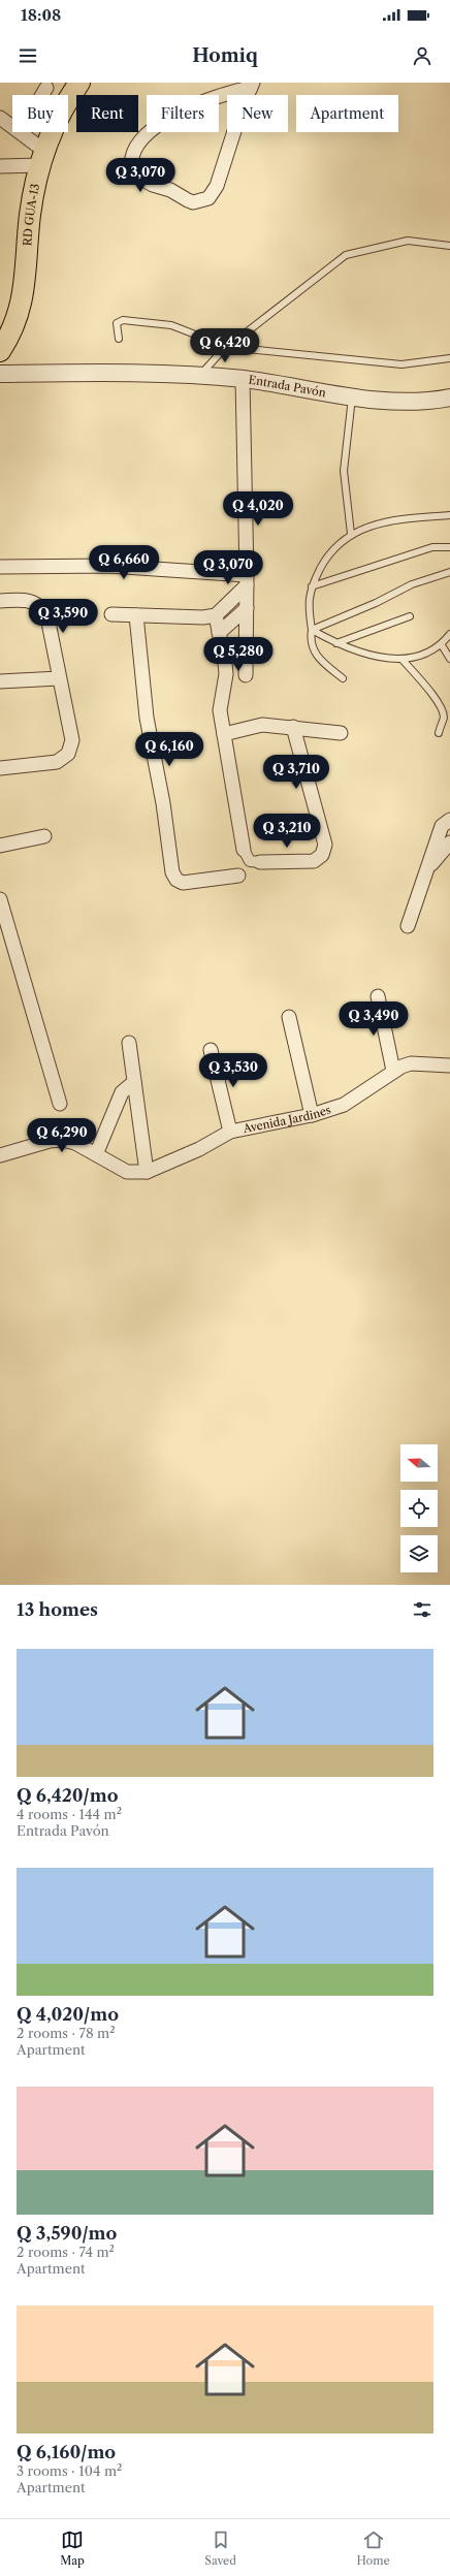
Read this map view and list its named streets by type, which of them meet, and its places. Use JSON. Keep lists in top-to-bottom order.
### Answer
{
  "streets": {
    "main road": ["RD GUA-13"],
    "street": ["Entrada Pavón", "Avenida Jardines"]
  },
  "north": "left",
  "page": {
    "status": "18:08",
    "header": "Homiq",
    "chip": [
      "Buy",
      "Rent",
      "Filters",
      "New",
      "Apartment"
    ],
    "price": [
      "Q 3,070",
      "Q 6,420",
      "Q 4,020",
      "Q 6,660",
      "Q 3,070",
      "Q 3,590",
      "Q 5,280",
      "Q 6,160",
      "Q 3,710",
      "Q 3,210",
      "Q 3,490",
      "Q 3,530",
      "Q 6,290"
    ],
    "heading": "13 homes",
    "list": [
      {
        "name": "Q 6,420/mo",
        "note": "4 rooms · 144 m² · Entrada Pavón"
      },
      {
        "name": "Q 4,020/mo",
        "note": "2 rooms · 78 m² · Apartment"
      },
      {
        "name": "Q 3,590/mo",
        "note": "2 rooms · 74 m² · Apartment"
      },
      {
        "name": "Q 6,160/mo",
        "note": "3 rooms · 104 m² · Apartment"
      }
    ],
    "tabs": ["Map", "Saved", "Home"]
  }
}
